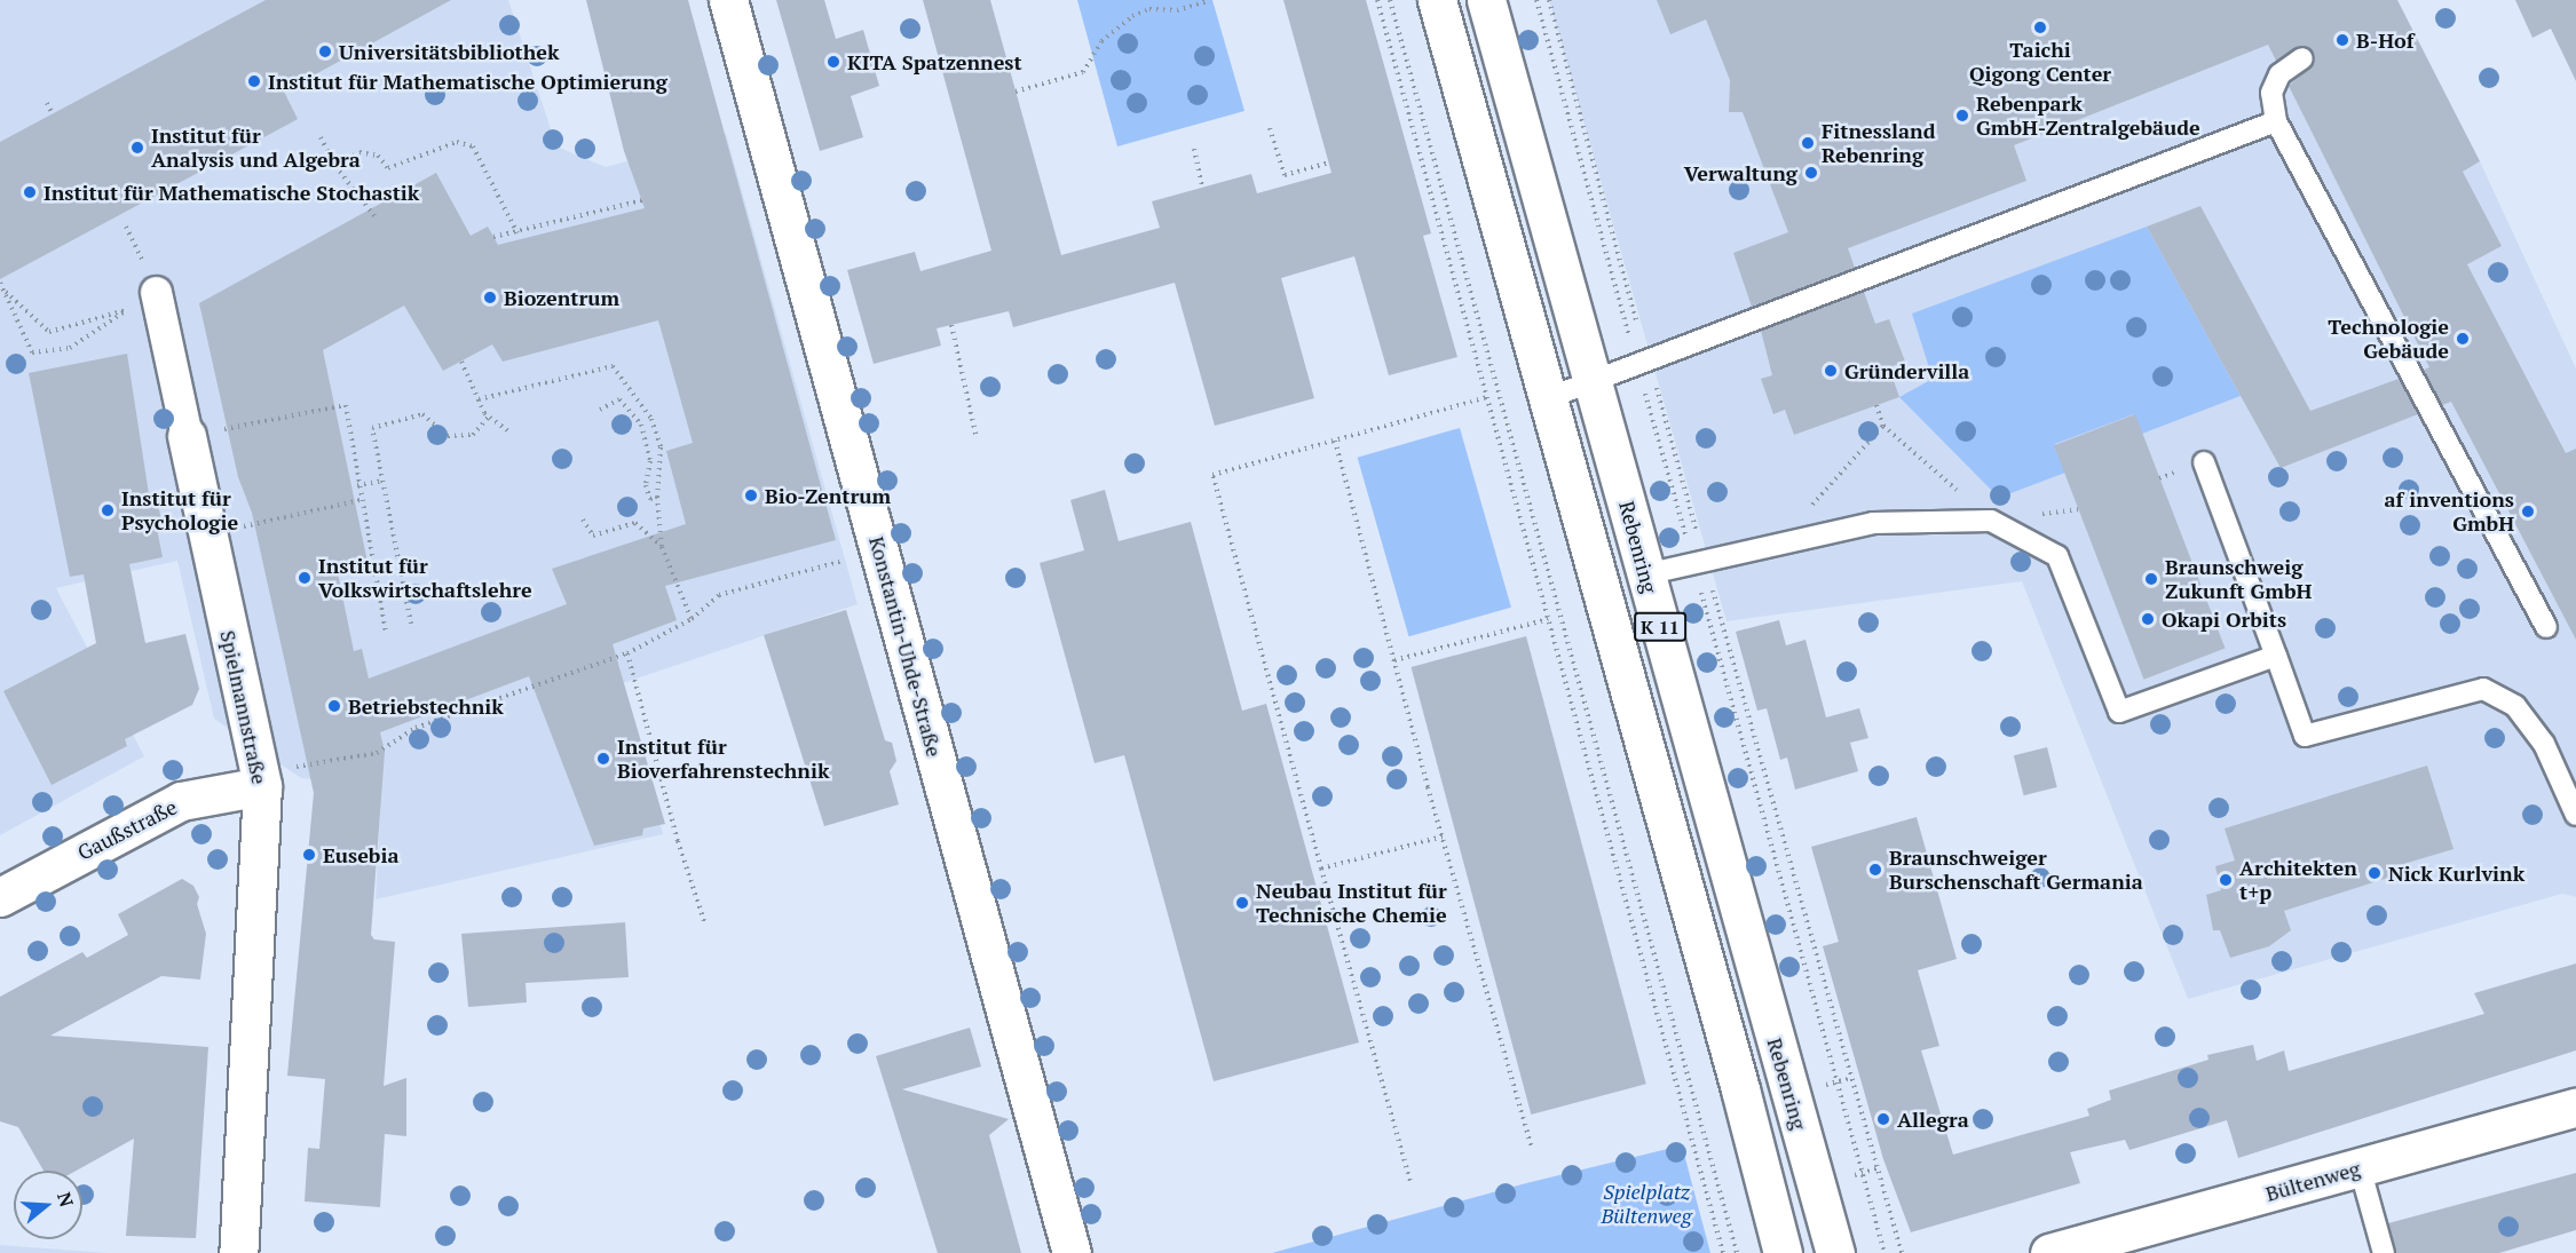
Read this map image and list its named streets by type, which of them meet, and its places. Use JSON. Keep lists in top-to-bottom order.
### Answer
{
  "streets": {
    "street": [
      "Rebenring",
      "K 11",
      "Konstantin-Uhde-Straße",
      "Spielmannstraße",
      "Gaußstraße",
      "Bültenweg"
    ]
  },
  "crossings": [
    ["Spielmannstraße", "Gaußstraße"]
  ],
  "parks": ["Spielplatz Bültenweg"],
  "places": [
    "Taichi Qigong Center",
    "B-Hof",
    "Universitätsbibliothek",
    "KITA Spatzennest",
    "Institut für Mathematische Optimierung",
    "Rebenpark GmbH-Zentralgebäude",
    "Fitnessland Rebenring",
    "Institut für Analysis und Algebra",
    "Verwaltung",
    "Institut für Mathematische Stochastik",
    "Biozentrum",
    "Technologie Gebäude",
    "Gründervilla",
    "Bio-Zentrum",
    "Institut für Psychologie",
    "af inventions GmbH",
    "Institut für Volkswirtschaftslehre",
    "Braunschweig Zukunft GmbH",
    "Okapi Orbits",
    "Betriebstechnik",
    "Institut für Bioverfahrenstechnik",
    "Eusebia",
    "Braunschweiger Burschenschaft Germania",
    "Nick Kurlvink",
    "Architekten t+p",
    "Neubau Institut für Technische Chemie",
    "Allegra"
  ],
  "north": "right"
}
